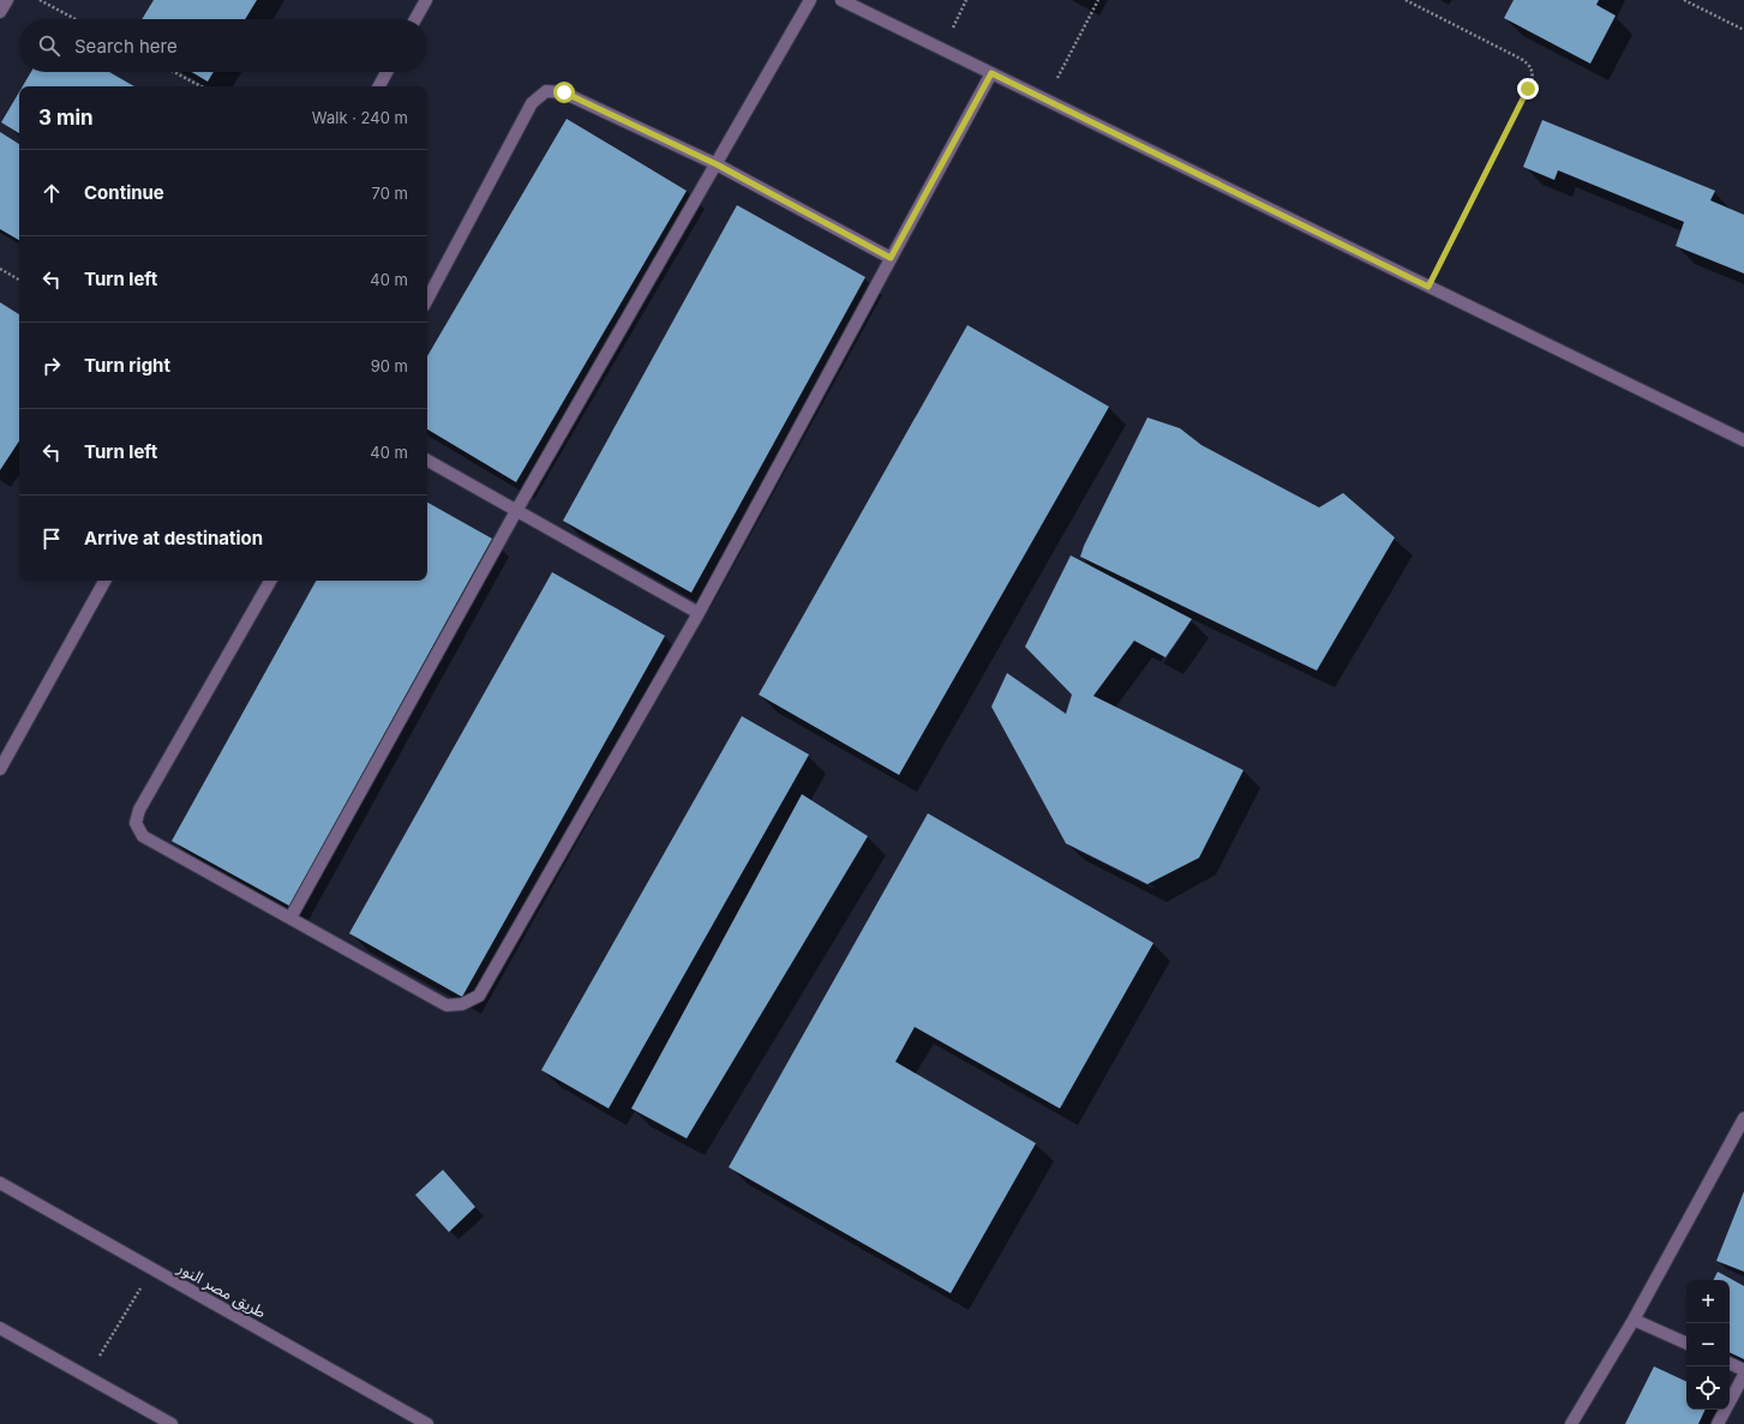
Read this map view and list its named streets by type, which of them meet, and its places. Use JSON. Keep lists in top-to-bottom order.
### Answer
{
  "streets": {
    "street": ["طريق مصر النور"]
  },
  "page": {
    "search": "Search here",
    "heading": ["3 min", "Walk · 240 m"],
    "list": [
      ["Continue", "70 m"],
      ["Turn left", "40 m"],
      ["Turn right", "90 m"],
      ["Turn left", "40 m"],
      "Arrive at destination"
    ],
    "map_buttons": ["+", "−"]
  }
}
